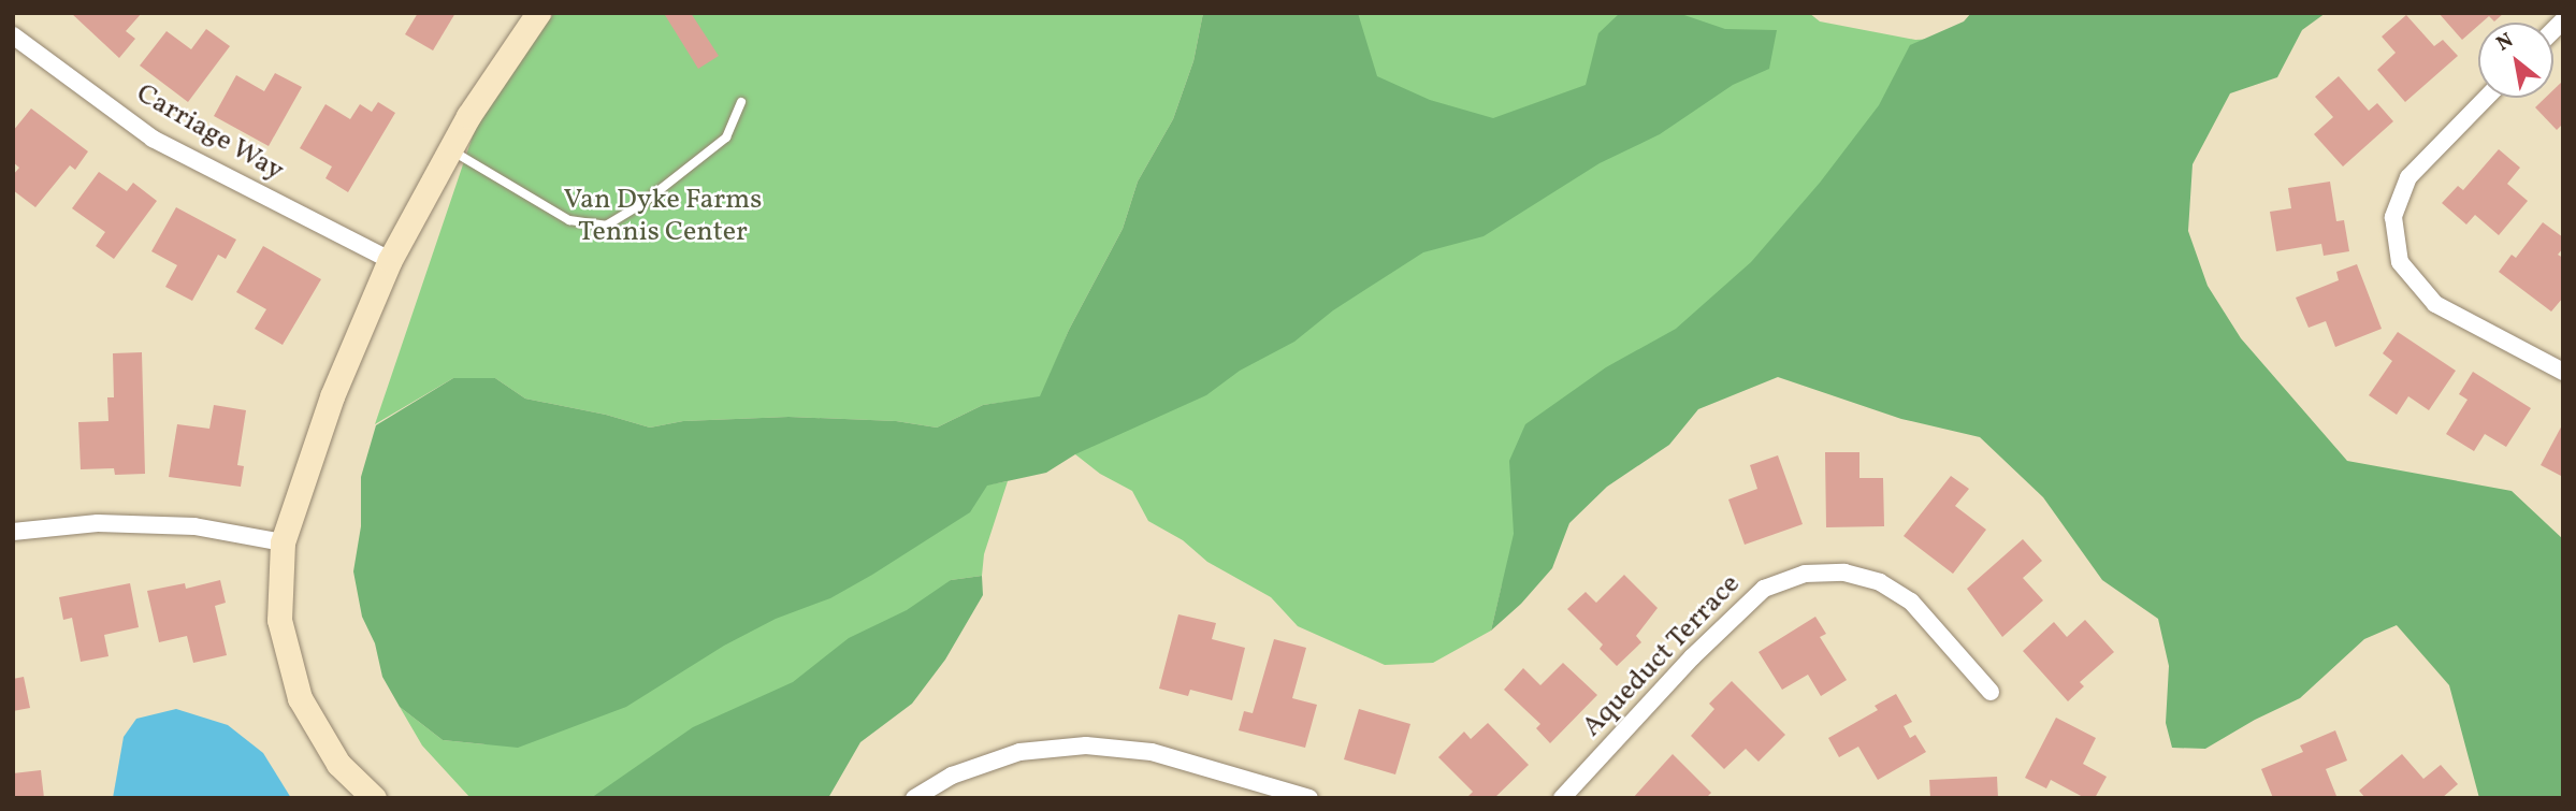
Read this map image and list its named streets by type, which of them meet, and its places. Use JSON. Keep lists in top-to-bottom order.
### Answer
{
  "streets": {
    "street": ["Carriage Way", "Aqueduct Terrace"]
  },
  "parks": ["Van Dyke Farms Tennis Center"],
  "north": "top left"
}
